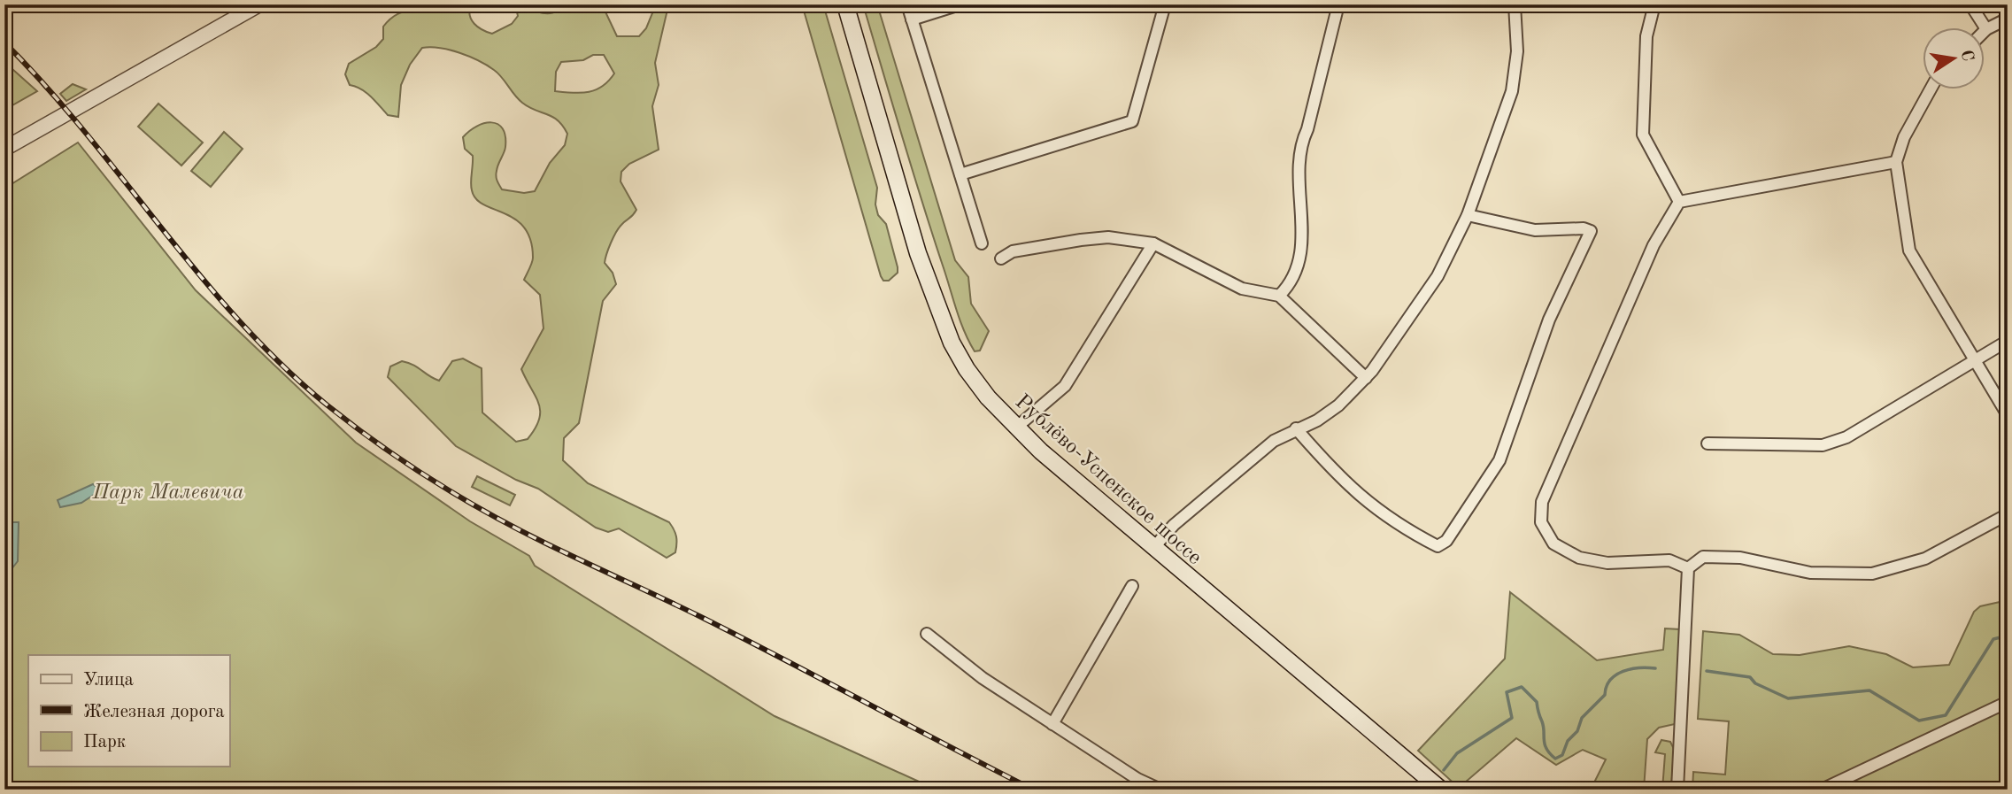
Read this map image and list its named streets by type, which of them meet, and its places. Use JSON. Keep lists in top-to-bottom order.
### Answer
{
  "streets": {
    "main road": ["Рублёво-Успенское шоссе"]
  },
  "parks": ["Парк Малевича"],
  "legend": ["Улица", "Железная дорога", "Парк"],
  "north": "right"
}
